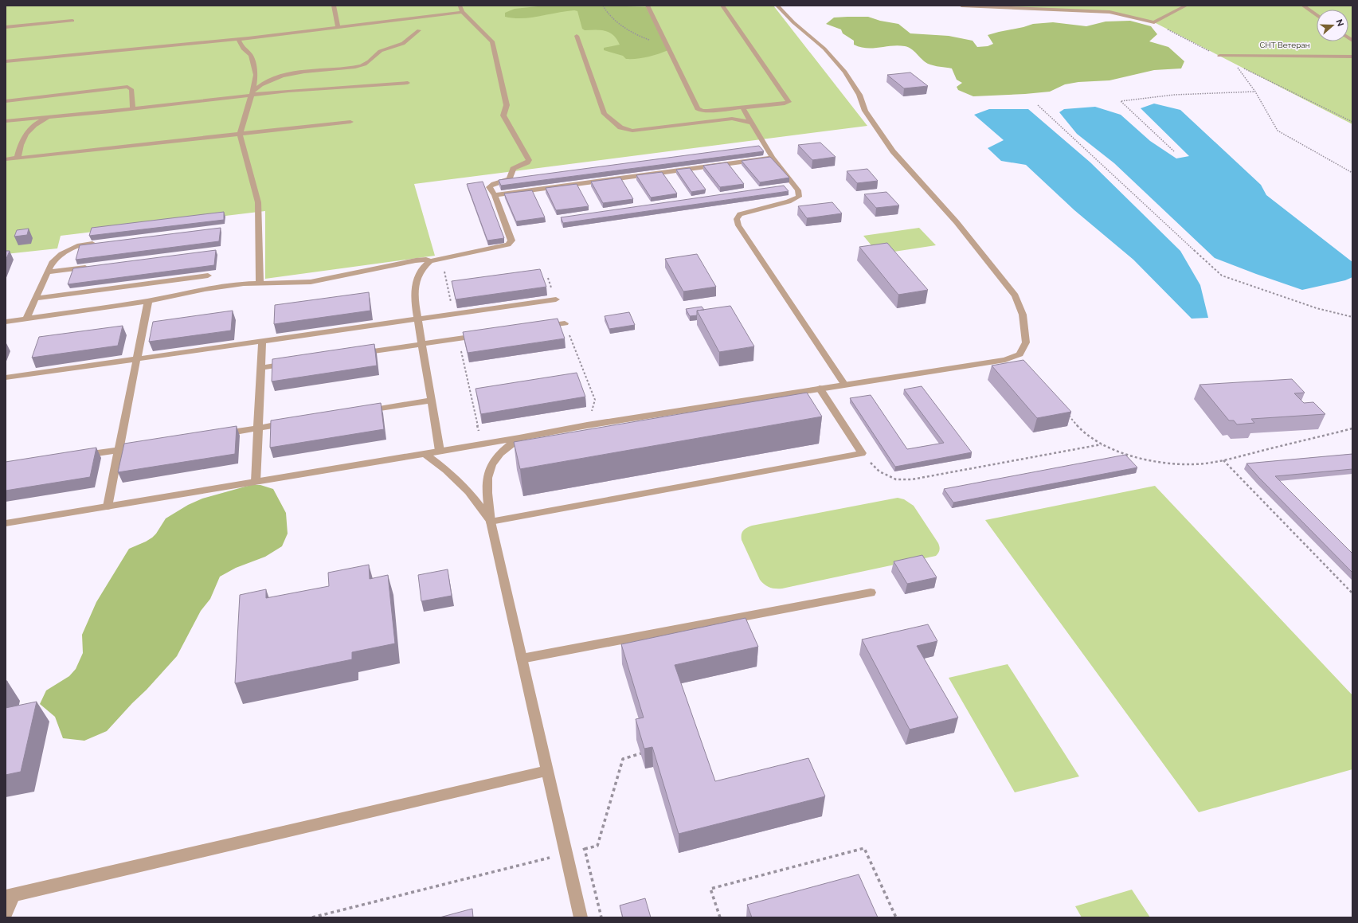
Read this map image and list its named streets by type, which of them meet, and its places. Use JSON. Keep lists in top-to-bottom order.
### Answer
{
  "parks": ["СНТ Ветеран"],
  "north": "right"
}
